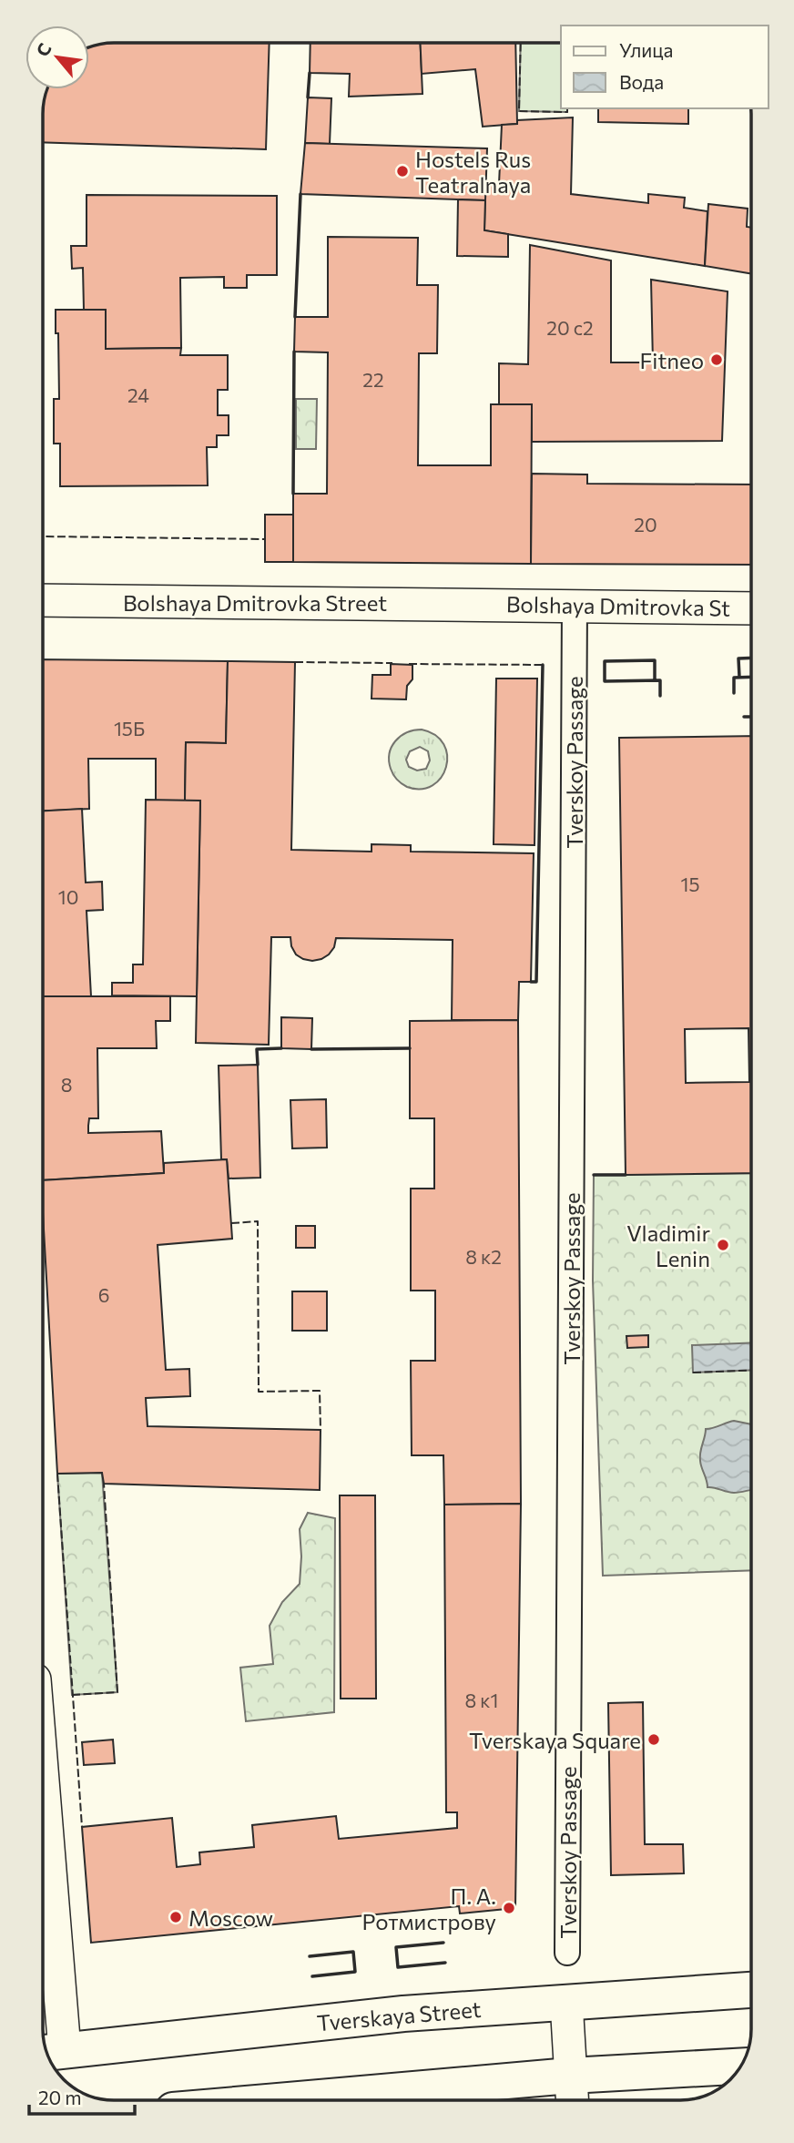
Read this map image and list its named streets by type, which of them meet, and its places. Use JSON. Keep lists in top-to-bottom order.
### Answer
{
  "streets": {
    "main road": ["Tverskaya Street"],
    "street": ["Bolshaya Dmitrovka St", "Tverskoy Passage"]
  },
  "crossings": [
    ["Bolshaya Dmitrovka St", "Tverskoy Passage"]
  ],
  "places": [
    "Hostels Rus Teatralnaya",
    "Fitneo",
    "Vladimir Lenin",
    "Tverskaya Square",
    "П. А. Ротмистрову",
    "Moscow"
  ],
  "house_numbers": [
    "20 с2",
    "22",
    "24",
    "20",
    "15Б",
    "15",
    "10",
    "8",
    "8 к2",
    "6",
    "8 к1"
  ],
  "legend": ["Улица", "Вода"],
  "scale_bar": "20 m",
  "north": "top left"
}
